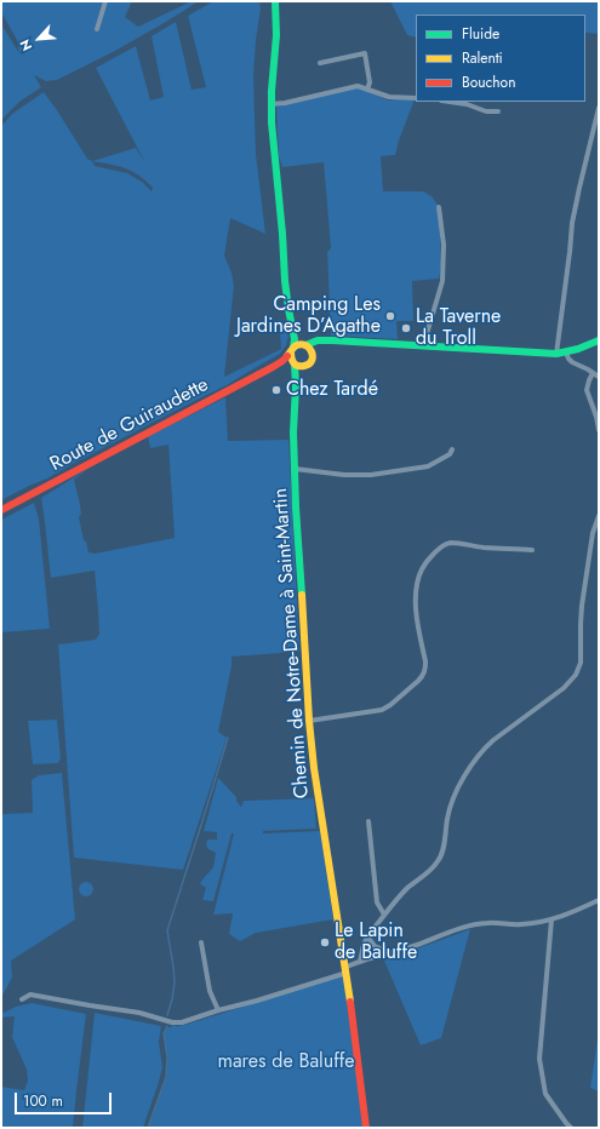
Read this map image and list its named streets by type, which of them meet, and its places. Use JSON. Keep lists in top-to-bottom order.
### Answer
{
  "streets": {
    "street": ["Route de Guiraudette", "Chemin de Notre-Dame à Saint-Martin"]
  },
  "crossings": [
    ["Route de Guiraudette", "Chemin de Notre-Dame à Saint-Martin"]
  ],
  "parks": ["mares de Baluffe"],
  "places": [
    "Camping Les Jardines D’Agathe",
    "La Taverne du Troll",
    "Chez Tardé",
    "Le Lapin de Baluffe"
  ],
  "legend": ["Fluide", "Ralenti", "Bouchon"],
  "scale_bar": "100 m",
  "north": "bottom left"
}
